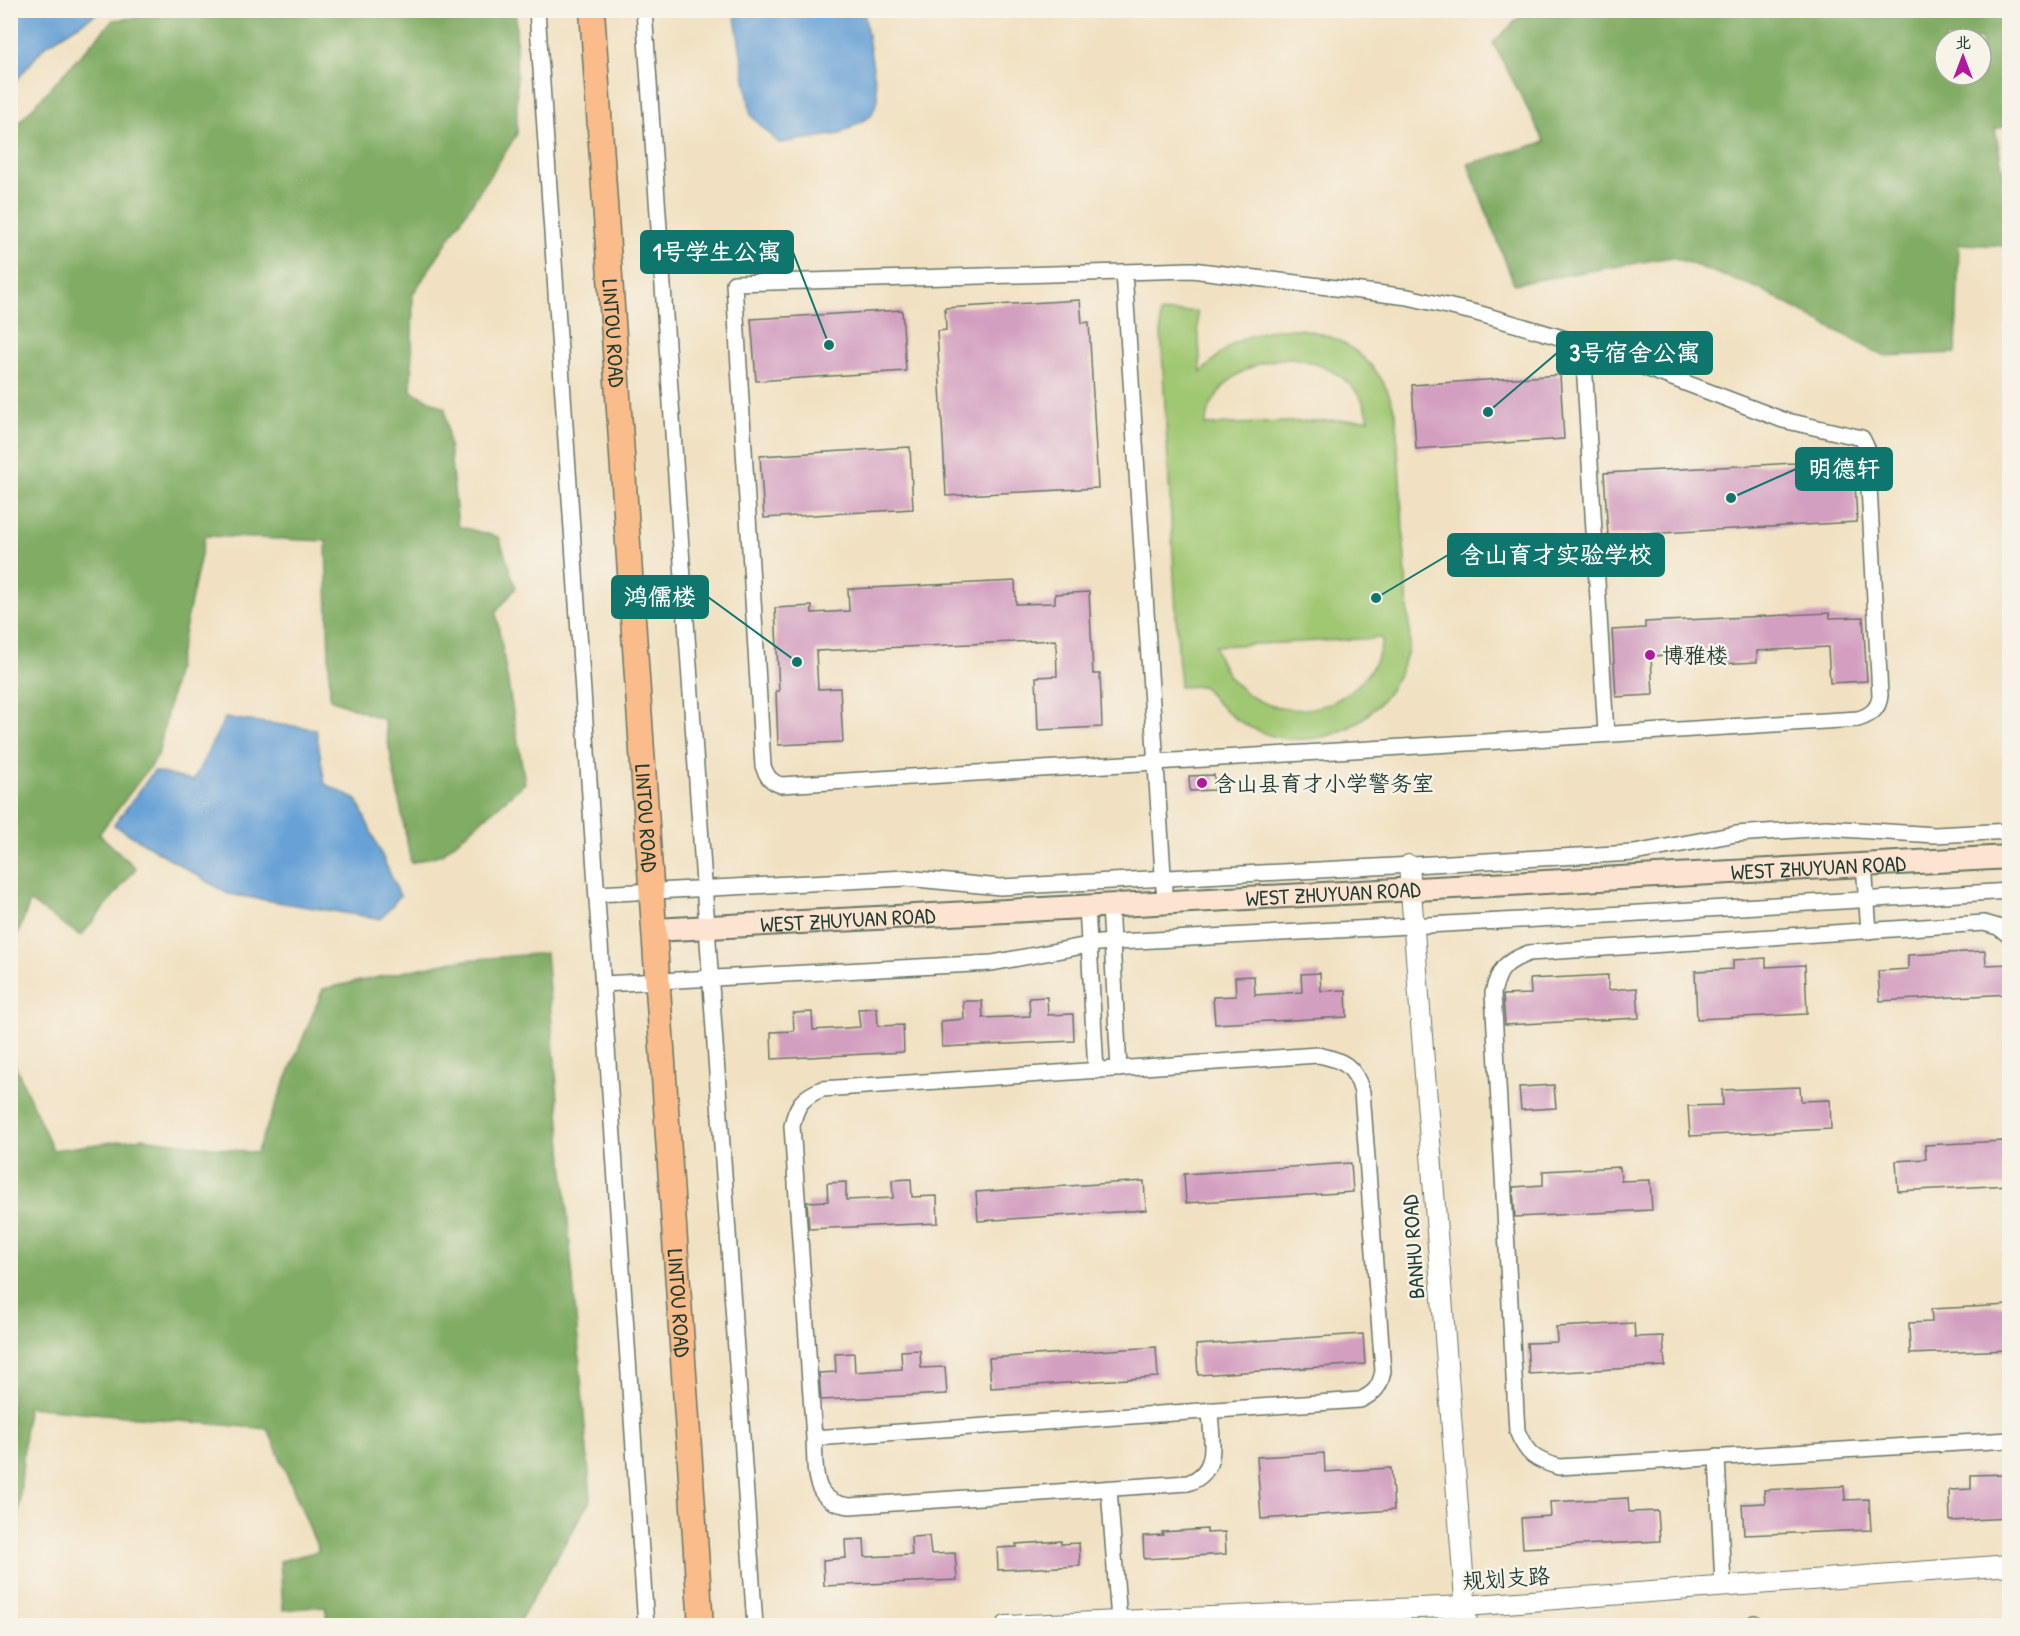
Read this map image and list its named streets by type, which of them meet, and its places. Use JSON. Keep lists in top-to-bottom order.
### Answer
{
  "streets": {
    "main road": ["LINTOU ROAD", "WEST ZHUYUAN ROAD"],
    "street": ["BANHU ROAD", "规划支路"]
  },
  "crossings": [
    ["LINTOU ROAD", "WEST ZHUYUAN ROAD"],
    ["WEST ZHUYUAN ROAD", "BANHU ROAD"],
    ["BANHU ROAD", "规划支路"]
  ],
  "places": [
    "1号学生公寓",
    "3号宿舍公寓",
    "明德轩",
    "含山育才实验学校",
    "博雅楼",
    "鸿儒楼",
    "含山县育才小学警务室"
  ],
  "north": "top"
}
